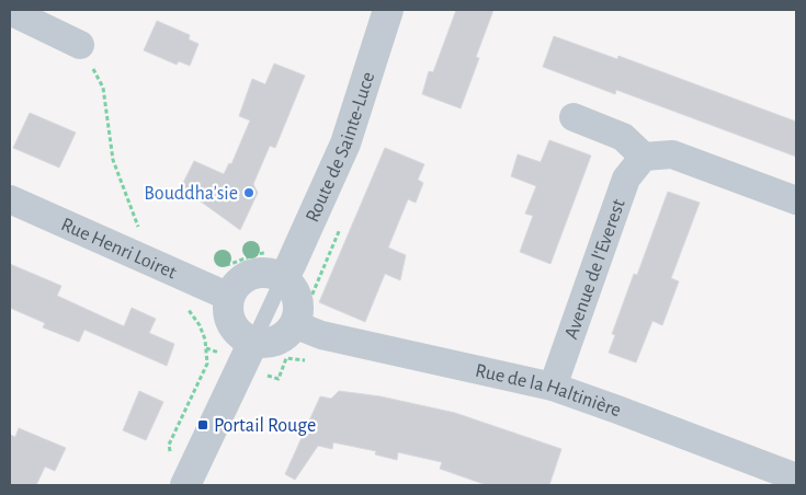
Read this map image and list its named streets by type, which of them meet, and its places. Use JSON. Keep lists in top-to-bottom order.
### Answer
{
  "streets": {
    "street": [
      "Route de Sainte-Luce",
      "Rue Henri Loiret",
      "Avenue de l'Everest",
      "Rue de la Haltinière"
    ]
  },
  "crossings": [
    ["Avenue de l'Everest", "Rue de la Haltinière"]
  ],
  "places": {
    "other": ["Bouddha'sie"],
    "transit": ["Portail Rouge"]
  }
}
